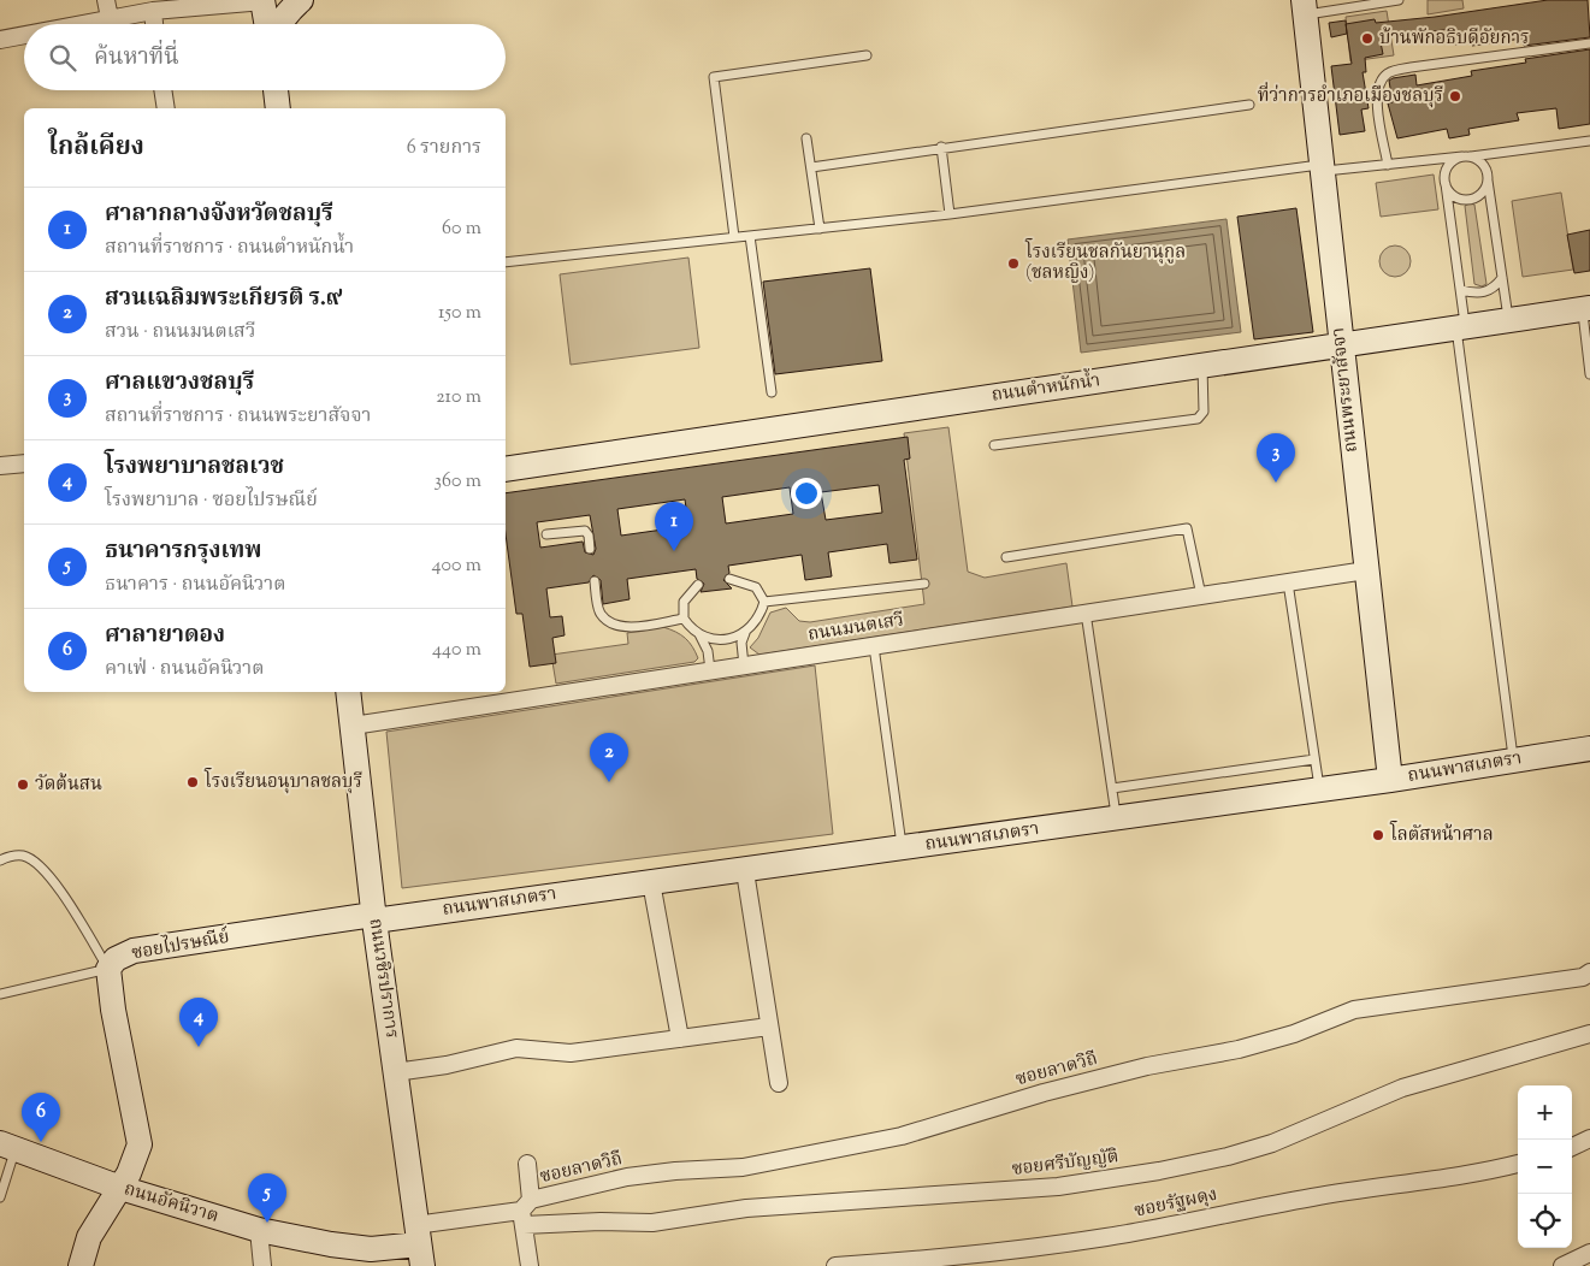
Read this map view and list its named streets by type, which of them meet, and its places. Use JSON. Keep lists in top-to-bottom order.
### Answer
{
  "streets": {
    "street": [
      "ถนนตำหนักน้ำ",
      "ถนนพระยาสัจจา",
      "ถนนมนตเสวี",
      "ถนนพาสเภตรา",
      "ซอยไปรษณีย์",
      "ถนนวชิรปราการ",
      "ซอยลาดวิถี",
      "ซอยศรีบัญญัติ",
      "ถนนอัคนิวาต",
      "ซอยรัฐผดุง"
    ]
  },
  "crossings": [
    ["ถนนตำหนักน้ำ", "ถนนพระยาสัจจา"],
    ["ถนนพระยาสัจจา", "ถนนมนตเสวี"],
    ["ถนนพระยาสัจจา", "ถนนพาสเภตรา"],
    ["ถนนมนตเสวี", "ถนนวชิรปราการ"],
    ["ถนนพาสเภตรา", "ซอยไปรษณีย์"],
    ["ถนนพาสเภตรา", "ถนนวชิรปราการ"],
    ["ซอยไปรษณีย์", "ถนนวชิรปราการ"],
    ["ซอยไปรษณีย์", "ถนนอัคนิวาต"],
    ["ถนนวชิรปราการ", "ซอยลาดวิถี"],
    ["ถนนวชิรปราการ", "ถนนอัคนิวาต"],
    ["ซอยลาดวิถี", "ซอยศรีบัญญัติ"],
    ["ซอยลาดวิถี", "ถนนอัคนิวาต"]
  ],
  "places": [
    "บ้านพักอธิบดีอัยการ",
    "ที่ว่าการอำเภอเมืองชลบุรี",
    "โรงเรียนชลกันยานุกูล (ชลหญิง)",
    "โรงเรียนอนุบาลชลบุรี",
    "วัดต้นสน",
    "โลตัสหน้าศาล"
  ],
  "page": {
    "search": "ค้นหาที่นี่",
    "heading": ["ใกล้เคียง", "6 รายการ"],
    "list": [
      {
        "mark": "1",
        "name": "ศาลากลางจังหวัดชลบุรี",
        "note": "สถานที่ราชการ · ถนนตำหนักน้ำ",
        "value": "60 m"
      },
      {
        "mark": "2",
        "name": "สวนเฉลิมพระเกียรติ ร.๙",
        "note": "สวน · ถนนมนตเสวี",
        "value": "150 m"
      },
      {
        "mark": "3",
        "name": "ศาลแขวงชลบุรี",
        "note": "สถานที่ราชการ · ถนนพระยาสัจจา",
        "value": "210 m"
      },
      {
        "mark": "4",
        "name": "โรงพยาบาลชลเวช",
        "note": "โรงพยาบาล · ซอยไปรษณีย์",
        "value": "360 m"
      },
      {
        "mark": "5",
        "name": "ธนาคารกรุงเทพ",
        "note": "ธนาคาร · ถนนอัคนิวาต",
        "value": "400 m"
      },
      {
        "mark": "6",
        "name": "ศาลายาดอง",
        "note": "คาเฟ่ · ถนนอัคนิวาต",
        "value": "440 m"
      }
    ],
    "pins": [
      "3",
      "1",
      "2",
      "4",
      "6",
      "5"
    ],
    "map_buttons": ["+", "−"]
  }
}
